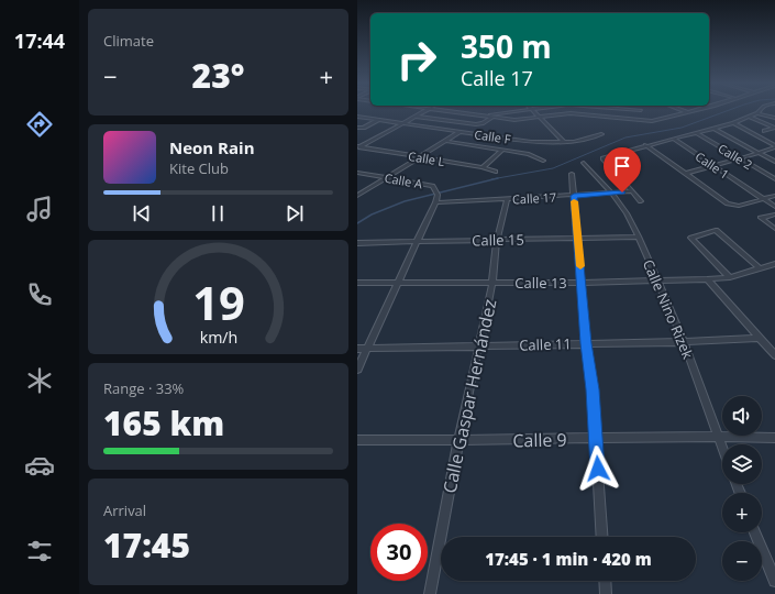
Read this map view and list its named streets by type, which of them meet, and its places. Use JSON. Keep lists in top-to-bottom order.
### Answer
{
  "streets": {
    "street": [
      "Calle F",
      "Calle 2",
      "Calle L",
      "Calle 1",
      "Calle A",
      "Calle 17",
      "Calle 15",
      "Calle 13",
      "Calle Nino Rizek",
      "Calle 11",
      "Calle Gaspar Hernández",
      "Calle 9"
    ]
  },
  "crossings": [
    ["Calle A", "Calle 17"],
    ["Calle A", "Calle 15"],
    ["Calle A", "Calle 13"],
    ["Calle A", "Calle 11"],
    ["Calle 17", "Calle Nino Rizek"],
    ["Calle 17", "Calle Gaspar Hernández"],
    ["Calle 15", "Calle Nino Rizek"],
    ["Calle 15", "Calle Gaspar Hernández"],
    ["Calle 13", "Calle Nino Rizek"],
    ["Calle 13", "Calle Gaspar Hernández"],
    ["Calle Nino Rizek", "Calle 11"],
    ["Calle Nino Rizek", "Calle 9"],
    ["Calle 11", "Calle Gaspar Hernández"],
    ["Calle Gaspar Hernández", "Calle 9"]
  ],
  "page": {
    "tabs": "17:44",
    "tile": [
      "Climate",
      ["Range · 33%", "165 km"],
      ["Arrival", "17:45"]
    ],
    "turn": ["350 m", "Calle 17"],
    "heat": ["−", "23°", "+"],
    "song": ["Neon Rain", "Kite Club"],
    "map_buttons": ["+", "−"],
    "limit": "30",
    "trip": "17:45 · 1 min · 420 m",
    "gauge": ["19", "km/h"]
  }
}
